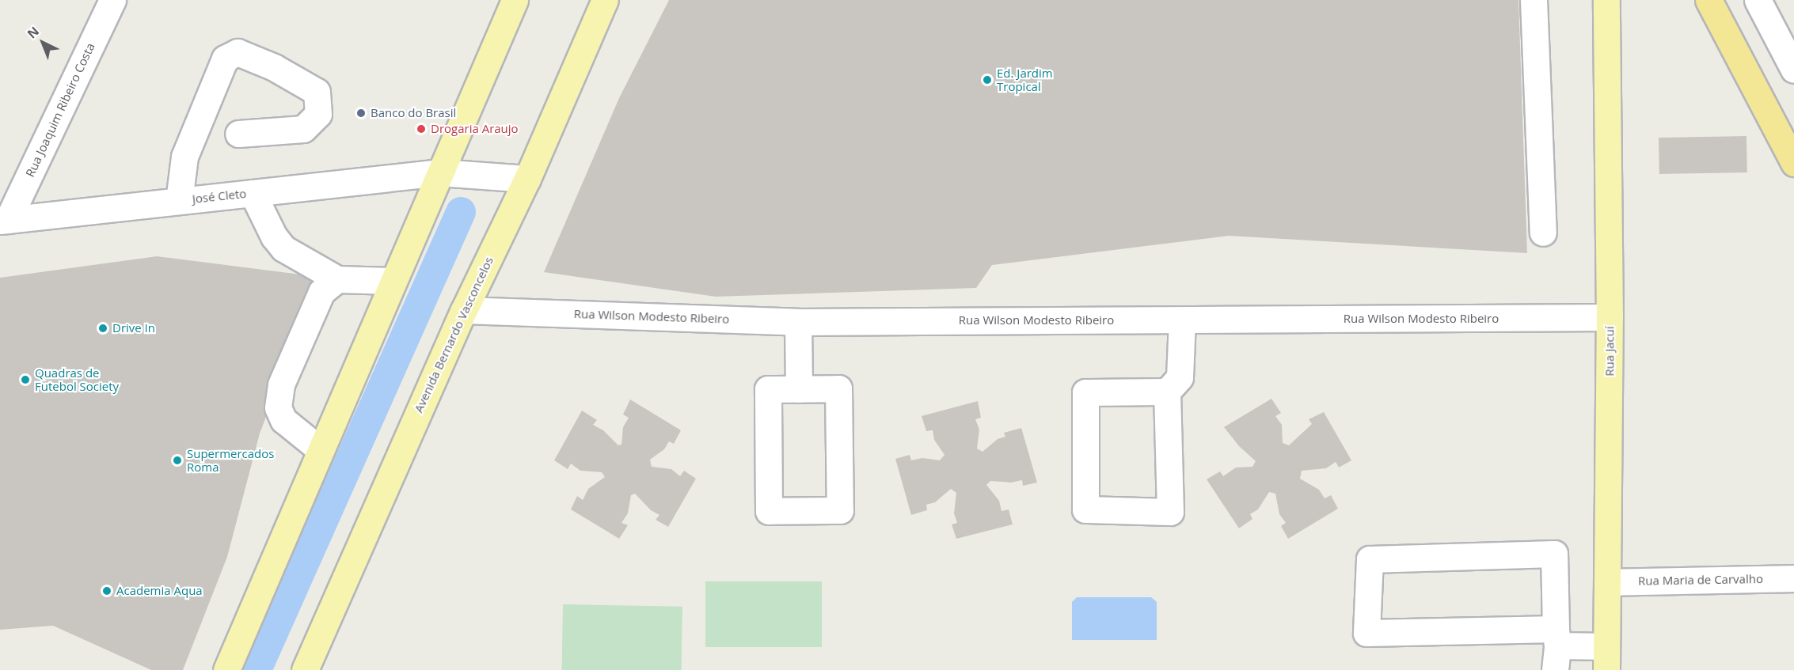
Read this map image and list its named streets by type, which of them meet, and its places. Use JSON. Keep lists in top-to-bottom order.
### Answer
{
  "streets": {
    "main road": ["Avenida Bernardo Vasconcelos", "Rua Jacuí"],
    "street": [
      "Rua Joaquim Ribeiro Costa",
      "José Cleto",
      "Rua Wilson Modesto Ribeiro",
      "Rua Maria de Carvalho"
    ]
  },
  "crossings": [
    ["Rua Joaquim Ribeiro Costa", "José Cleto"],
    ["José Cleto", "Avenida Bernardo Vasconcelos"],
    ["Rua Wilson Modesto Ribeiro", "Avenida Bernardo Vasconcelos"],
    ["Rua Wilson Modesto Ribeiro", "Rua Jacuí"],
    ["Rua Jacuí", "Rua Maria de Carvalho"]
  ],
  "places": [
    "Ed. Jardim Tropical",
    "Banco do Brasil",
    "Drogaria Araujo",
    "Drive In",
    "Quadras de Futebol Society",
    "Supermercados Roma",
    "Academia Aqua"
  ],
  "north": "top left"
}
